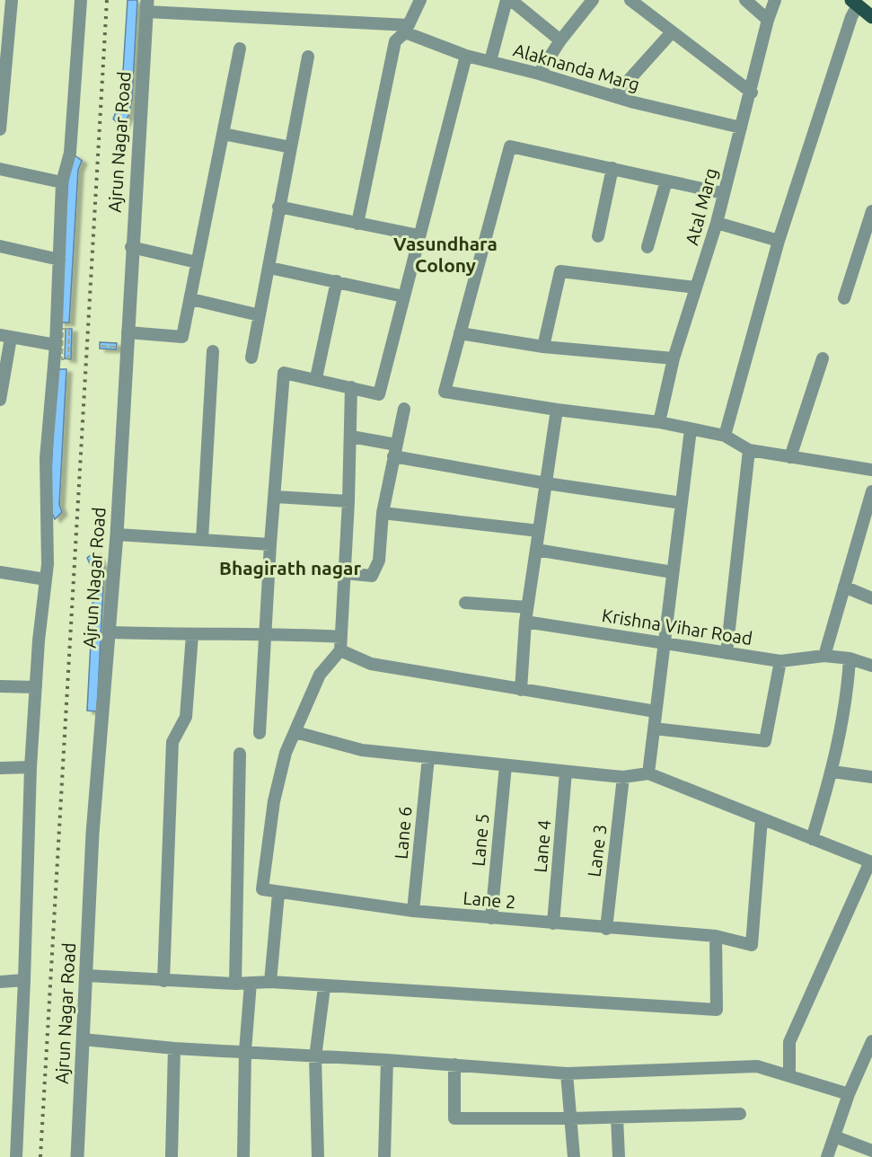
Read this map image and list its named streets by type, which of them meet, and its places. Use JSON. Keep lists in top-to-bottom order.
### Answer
{
  "streets": {
    "street": [
      "Alaknanda Marg",
      "Ajrun Nagar Road",
      "Atal Marg",
      "Krishna Vihar Road",
      "Lane 6",
      "Lane 5",
      "Lane 4",
      "Lane 3",
      "Lane 2"
    ]
  },
  "crossings": [
    ["Alaknanda Marg", "Ajrun Nagar Road"],
    ["Alaknanda Marg", "Atal Marg"],
    ["Lane 6", "Lane 2"],
    ["Lane 5", "Lane 2"],
    ["Lane 4", "Lane 2"],
    ["Lane 3", "Lane 2"]
  ],
  "districts": ["Vasundhara Colony", "Bhagirath nagar"]
}
